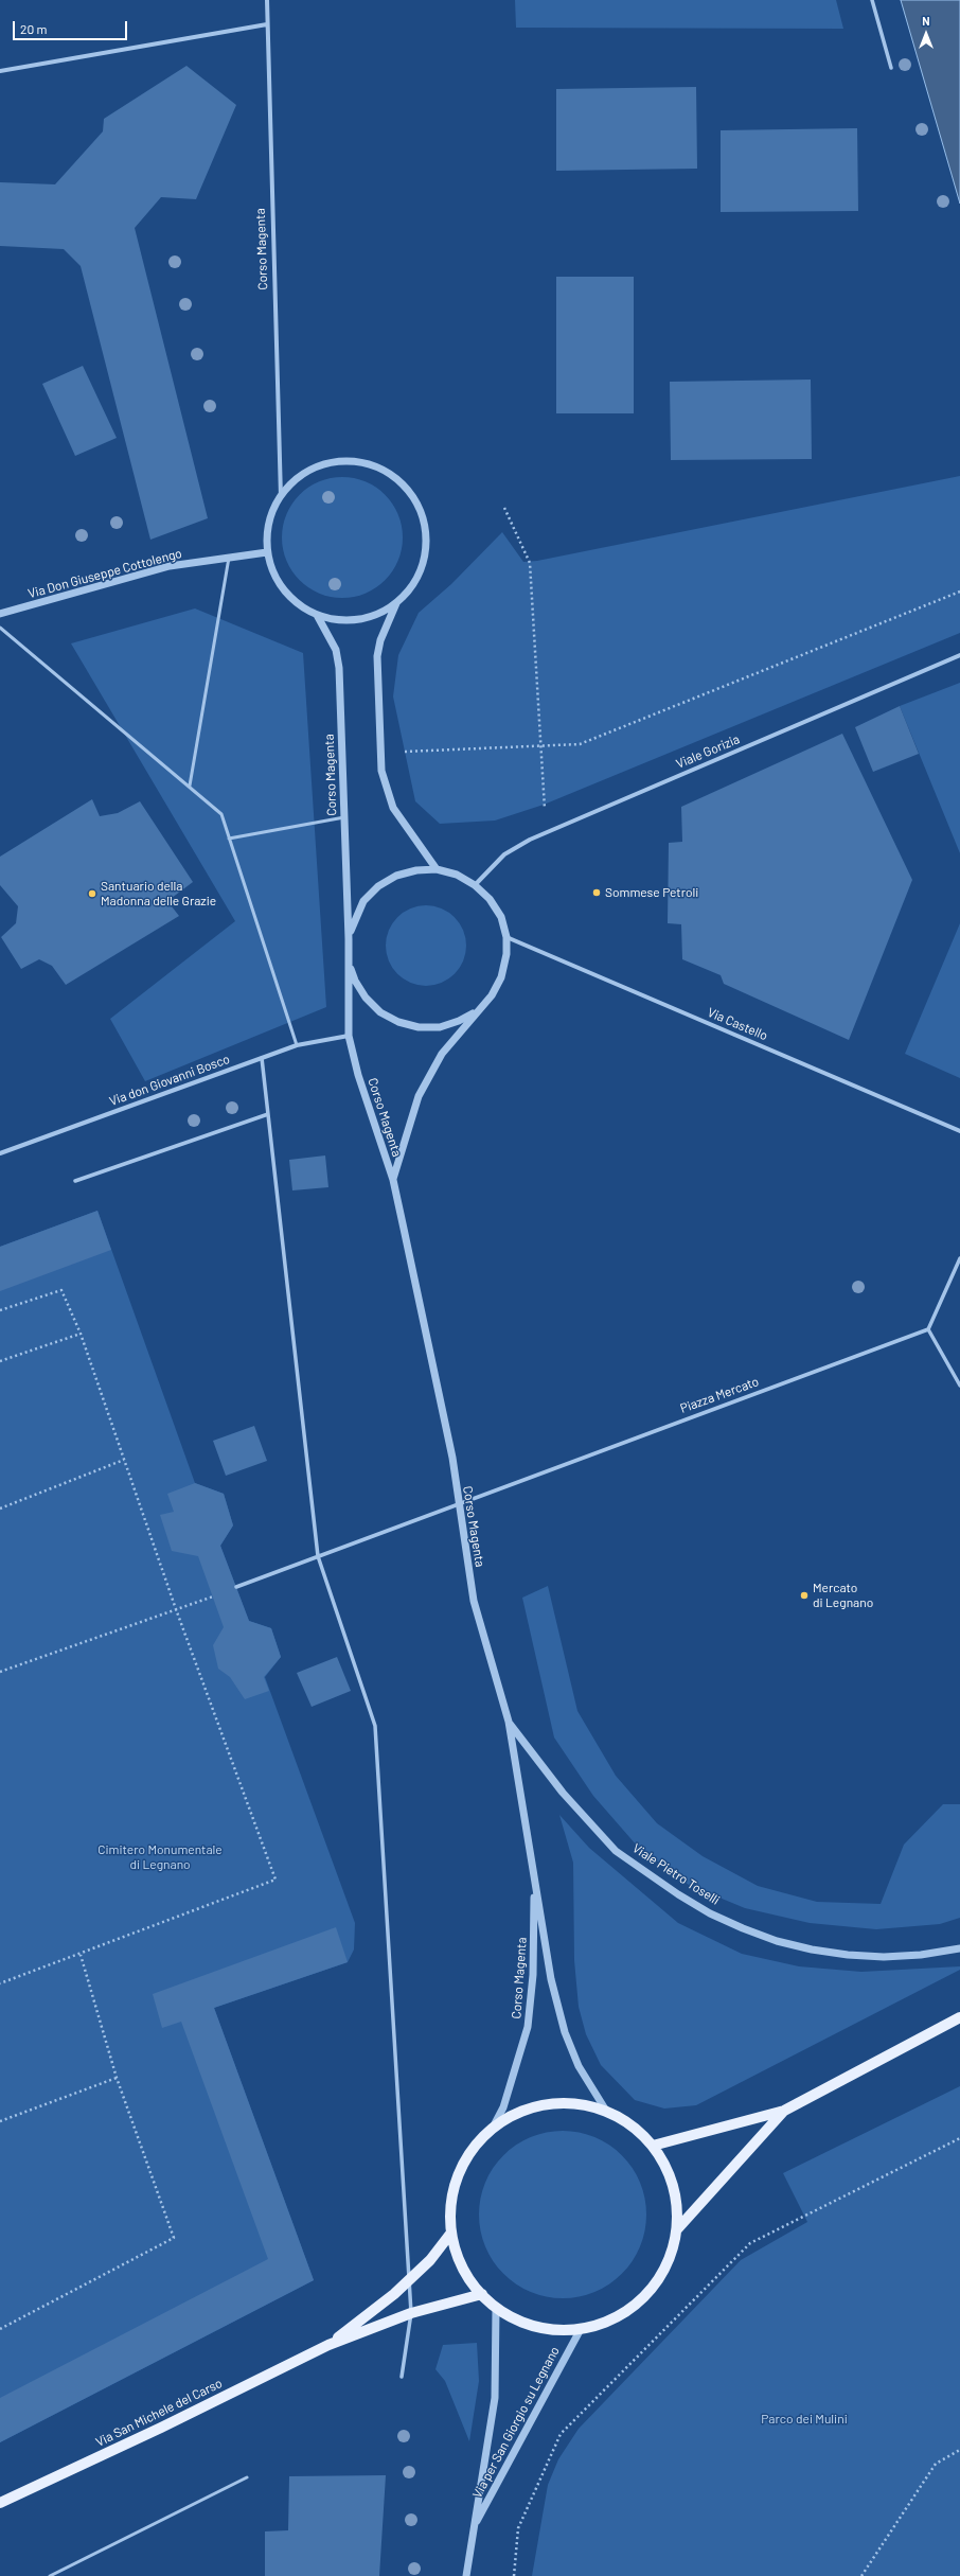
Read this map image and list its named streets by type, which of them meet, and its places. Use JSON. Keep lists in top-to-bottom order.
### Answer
{
  "streets": {
    "main road": ["Via San Michele del Carso"],
    "street": [
      "Corso Magenta",
      "Via Don Giuseppe Cottolengo",
      "Viale Gorizia",
      "Via Castello",
      "Via don Giovanni Bosco",
      "Piazza Mercato",
      "Viale Pietro Toselli",
      "Via per San Giorgio su Legnano"
    ]
  },
  "crossings": [
    ["Corso Magenta", "Via Don Giuseppe Cottolengo"],
    ["Corso Magenta", "Viale Gorizia"],
    ["Corso Magenta", "Via Castello"],
    ["Corso Magenta", "Via don Giovanni Bosco"],
    ["Corso Magenta", "Piazza Mercato"],
    ["Corso Magenta", "Viale Pietro Toselli"]
  ],
  "parks": ["Cimitero Monumentale di Legnano", "Parco dei Mulini"],
  "places": ["Sommese Petroli", "Santuario della Madonna delle Grazie", "Mercato di Legnano"],
  "scale_bar": "20 m",
  "north": "top"
}
